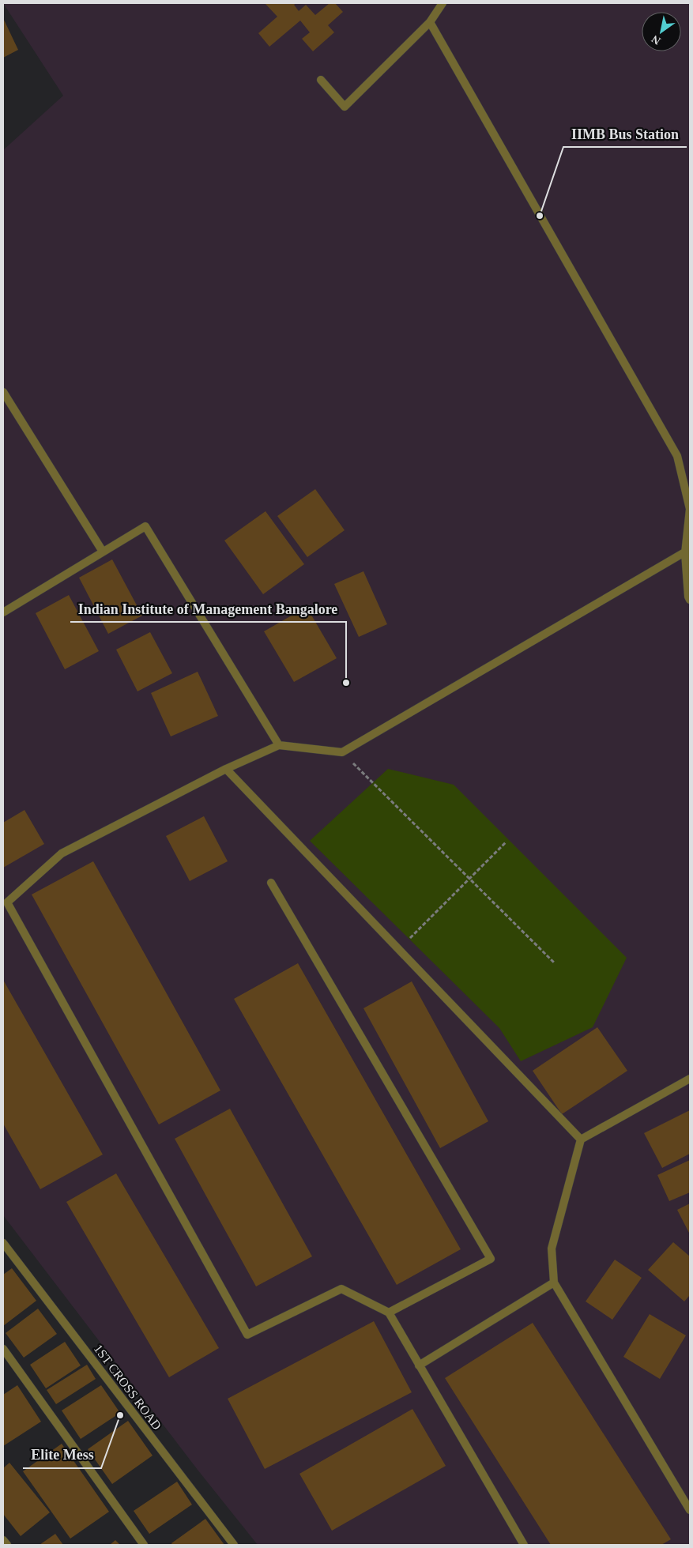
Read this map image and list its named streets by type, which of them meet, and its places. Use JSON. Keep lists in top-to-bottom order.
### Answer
{
  "streets": {
    "street": ["1ST CROSS ROAD"]
  },
  "places": ["IIMB Bus Station", "Indian Institute of Management Bangalore", "Elite Mess"],
  "north": "bottom left"
}
